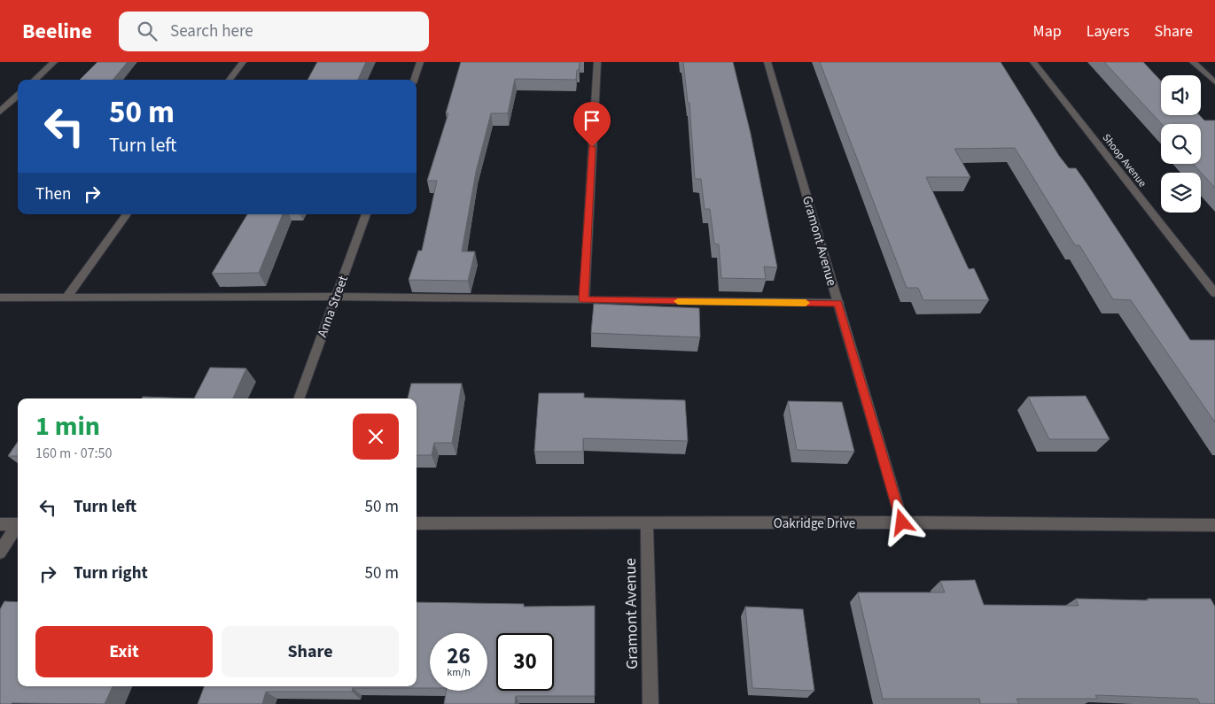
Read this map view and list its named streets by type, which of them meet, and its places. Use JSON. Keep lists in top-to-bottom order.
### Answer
{
  "streets": {
    "street": [
      "Shoop Avenue",
      "Gramont Avenue",
      "Anna Street",
      "Oakridge Drive"
    ]
  },
  "crossings": [
    ["Gramont Avenue", "Oakridge Drive"]
  ],
  "page": {
    "header": "Beeline",
    "search": "Search here",
    "nav": ["Map", "Layers", "Share"],
    "turn": ["50 m", "Turn left"],
    "then": "Then",
    "heading": ["1 min", "160 m · 07:50"],
    "list": [
      {
        "name": "Turn left",
        "value": "50 m"
      },
      {
        "name": "Turn right",
        "value": "50 m"
      }
    ],
    "buttons": ["Exit", "Share"],
    "speed": "26 km/h",
    "limit": "30"
  }
}
